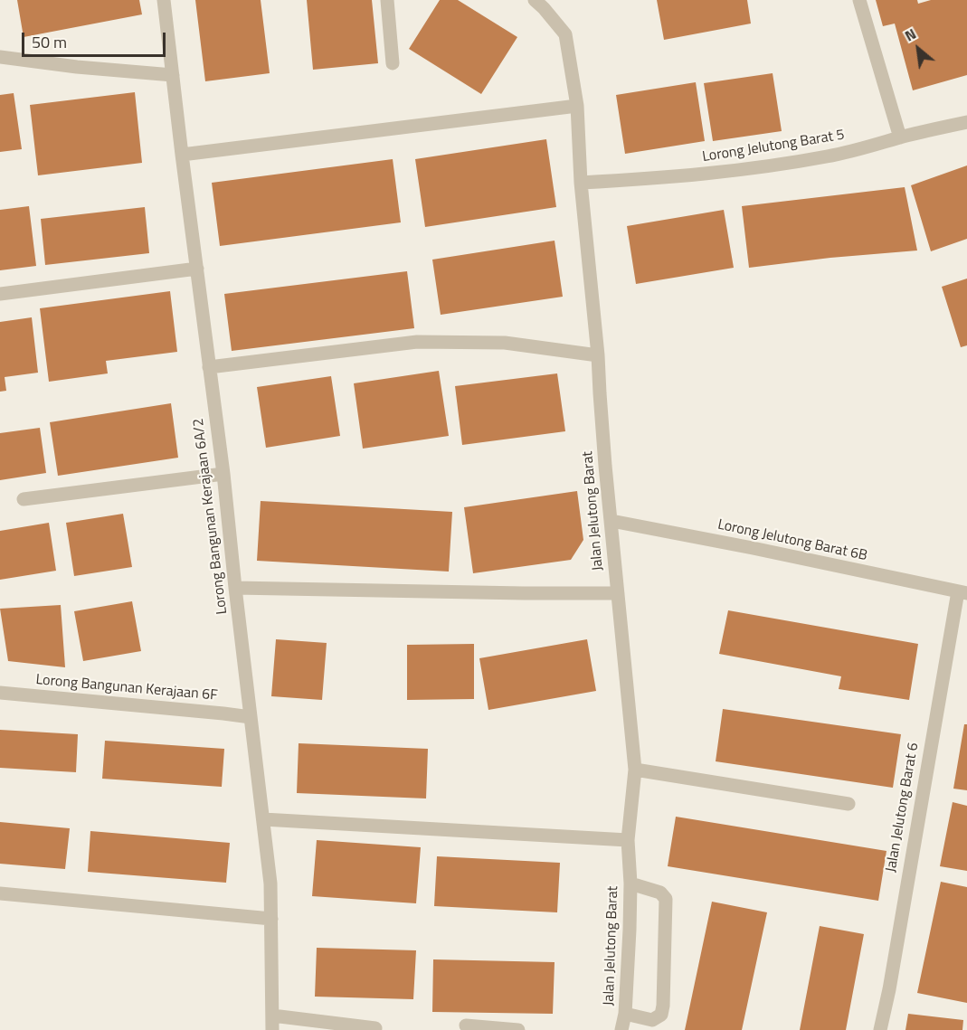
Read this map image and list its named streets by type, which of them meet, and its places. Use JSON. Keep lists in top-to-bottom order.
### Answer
{
  "streets": {
    "street": [
      "Lorong Jelutong Barat 5",
      "Jalan Jelutong Barat",
      "Lorong Bangunan Kerajaan 6A/2",
      "Lorong Jelutong Barat 6B",
      "Lorong Bangunan Kerajaan 6F",
      "Jalan Jelutong Barat 6"
    ]
  },
  "crossings": [
    ["Lorong Jelutong Barat 5", "Jalan Jelutong Barat"],
    ["Jalan Jelutong Barat", "Lorong Jelutong Barat 6B"],
    ["Lorong Bangunan Kerajaan 6A/2", "Lorong Bangunan Kerajaan 6F"],
    ["Lorong Jelutong Barat 6B", "Jalan Jelutong Barat 6"]
  ],
  "scale_bar": "50 m",
  "north": "top left"
}
